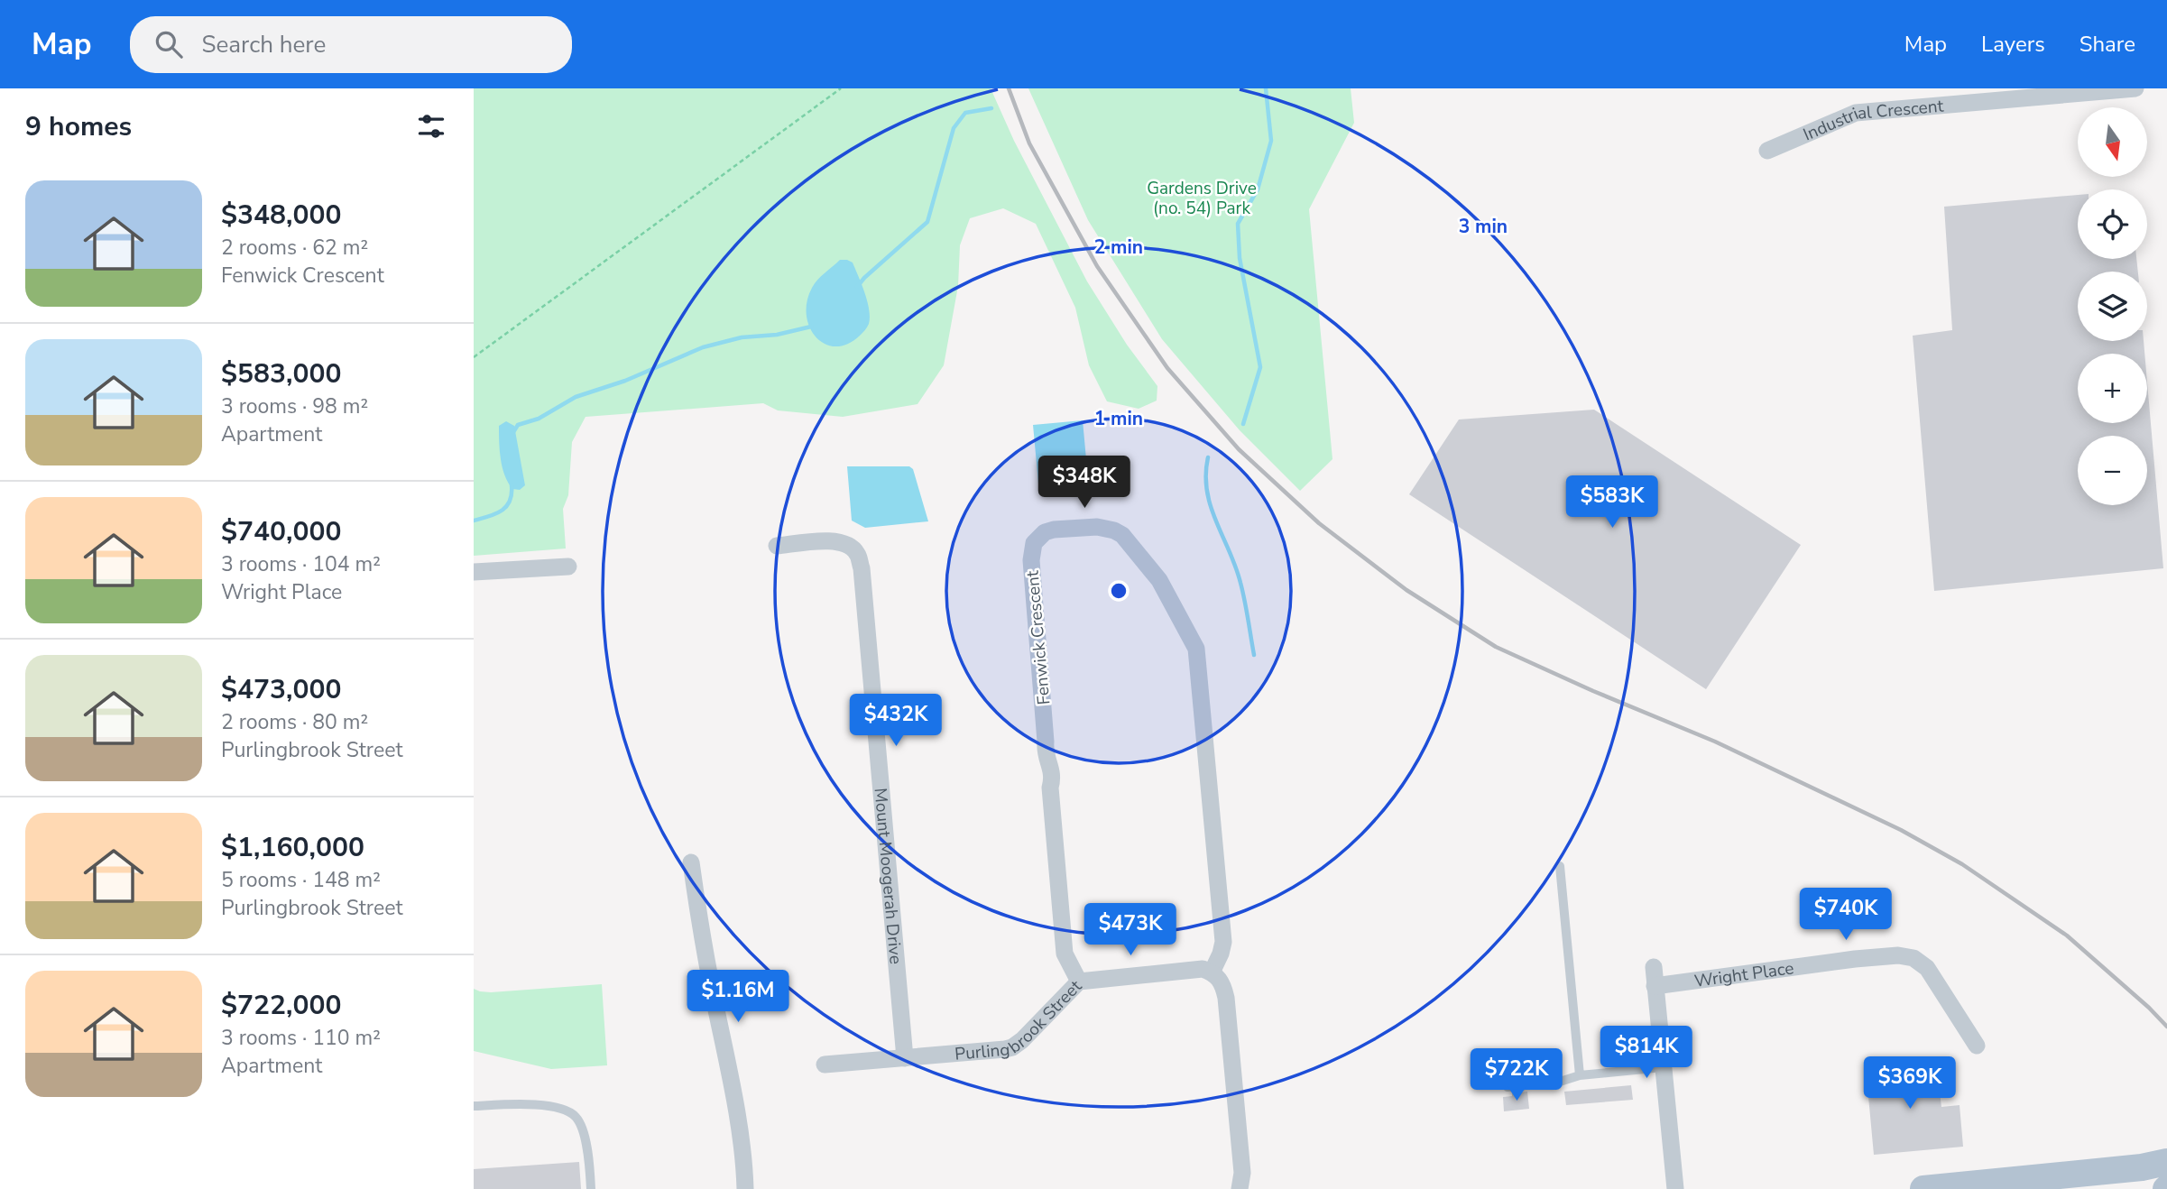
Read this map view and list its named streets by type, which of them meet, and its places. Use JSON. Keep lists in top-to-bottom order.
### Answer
{
  "streets": {
    "street": [
      "Industrial Crescent",
      "Fenwick Crescent",
      "Mount Moogerah Drive",
      "Wright Place",
      "Purlingbrook Street"
    ]
  },
  "crossings": [
    ["Fenwick Crescent", "Purlingbrook Street"],
    ["Mount Moogerah Drive", "Purlingbrook Street"]
  ],
  "parks": ["Gardens Drive (no. 54) Park"],
  "north": "bottom",
  "page": {
    "header": "Map",
    "search": "Search here",
    "nav": ["Map", "Layers", "Share"],
    "heading": "9 homes",
    "map_buttons": ["+", "−"],
    "list": [
      {
        "name": "$348,000",
        "note": "2 rooms · 62 m² · Fenwick Crescent"
      },
      {
        "name": "$583,000",
        "note": "3 rooms · 98 m² · Apartment"
      },
      {
        "name": "$740,000",
        "note": "3 rooms · 104 m² · Wright Place"
      },
      {
        "name": "$473,000",
        "note": "2 rooms · 80 m² · Purlingbrook Street"
      },
      {
        "name": "$1,160,000",
        "note": "5 rooms · 148 m² · Purlingbrook Street"
      },
      {
        "name": "$722,000",
        "note": "3 rooms · 110 m² · Apartment"
      }
    ],
    "price": [
      "$348K",
      "$583K",
      "$432K",
      "$740K",
      "$473K",
      "$1.16M",
      "$814K",
      "$722K",
      "$369K"
    ]
  },
  "rings": ["3 min", "2 min", "1 min"]
}
